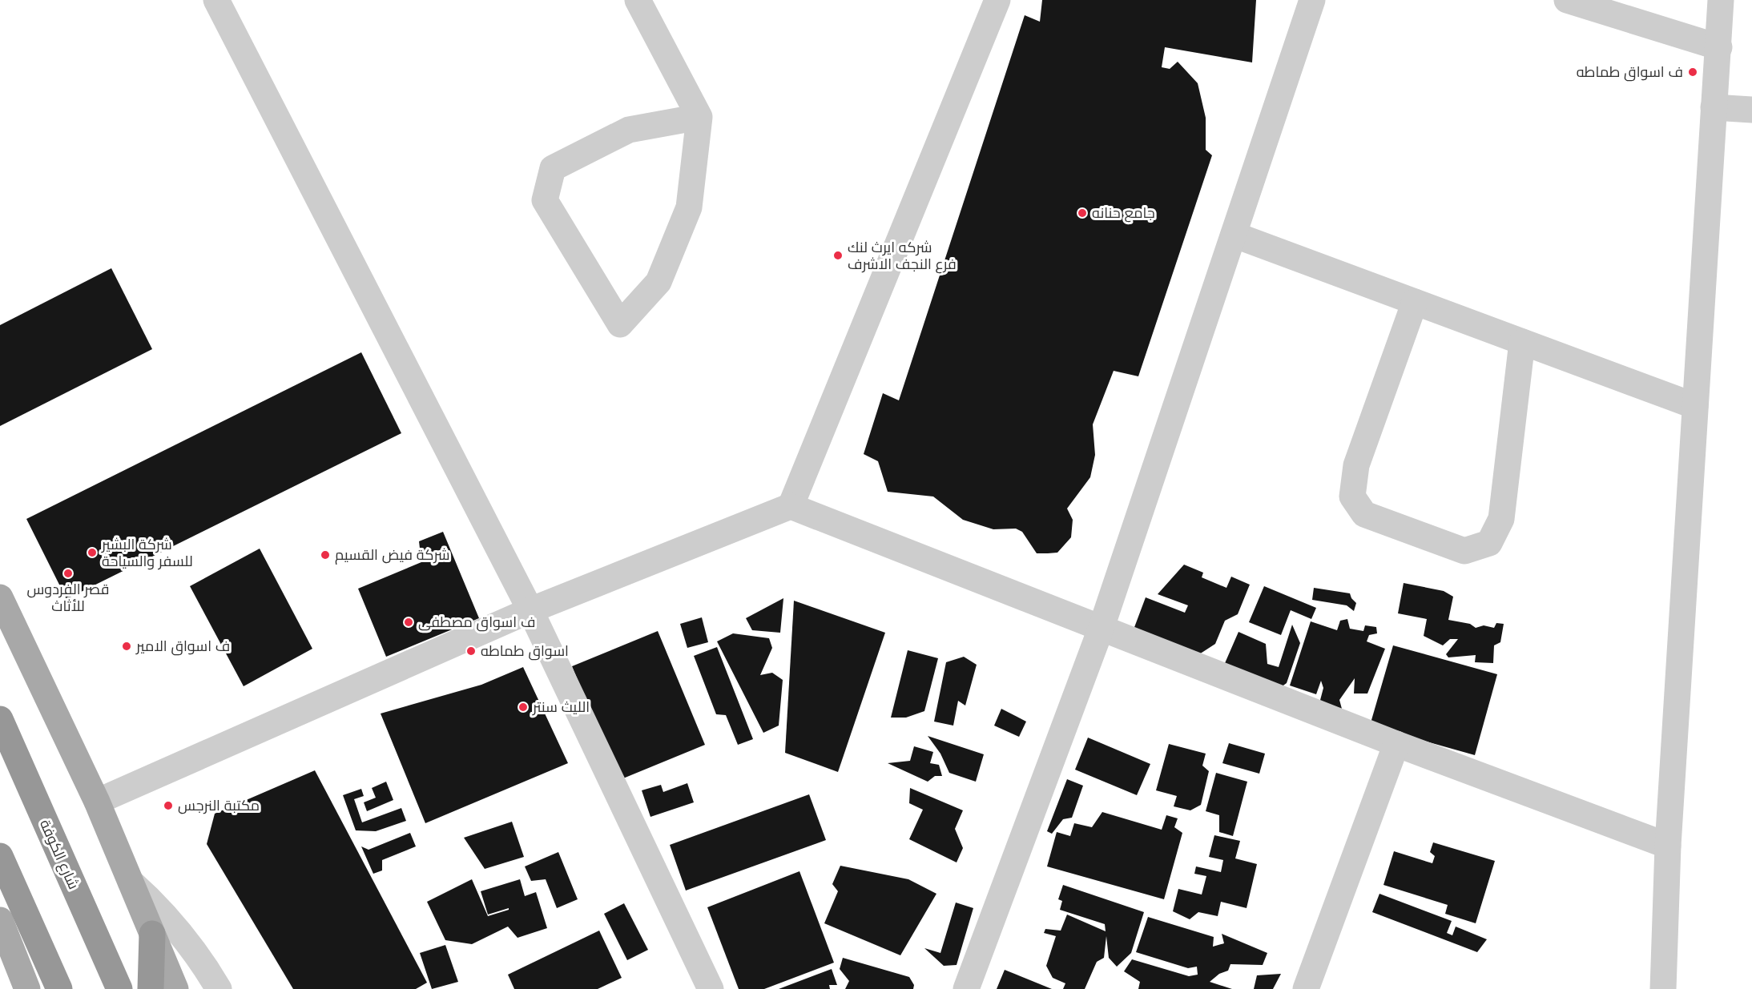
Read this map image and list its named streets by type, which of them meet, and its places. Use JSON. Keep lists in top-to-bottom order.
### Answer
{
  "streets": {
    "highway": ["شارع الكوفة"]
  },
  "places": [
    "ف اسواق طماطه",
    "جامع حنانه",
    "شركه ايرث لنك فرع النجف الاشرف",
    "شركة البشير للسفر والسياحة",
    "شركة فيض القسيم",
    "قصر الفردوس للأثاث",
    "ف اسواق مصطفى",
    "ف اسواق الامير",
    "اسواق طماطه",
    "الليث سنتر",
    "مكتبة النرجس"
  ]
}
